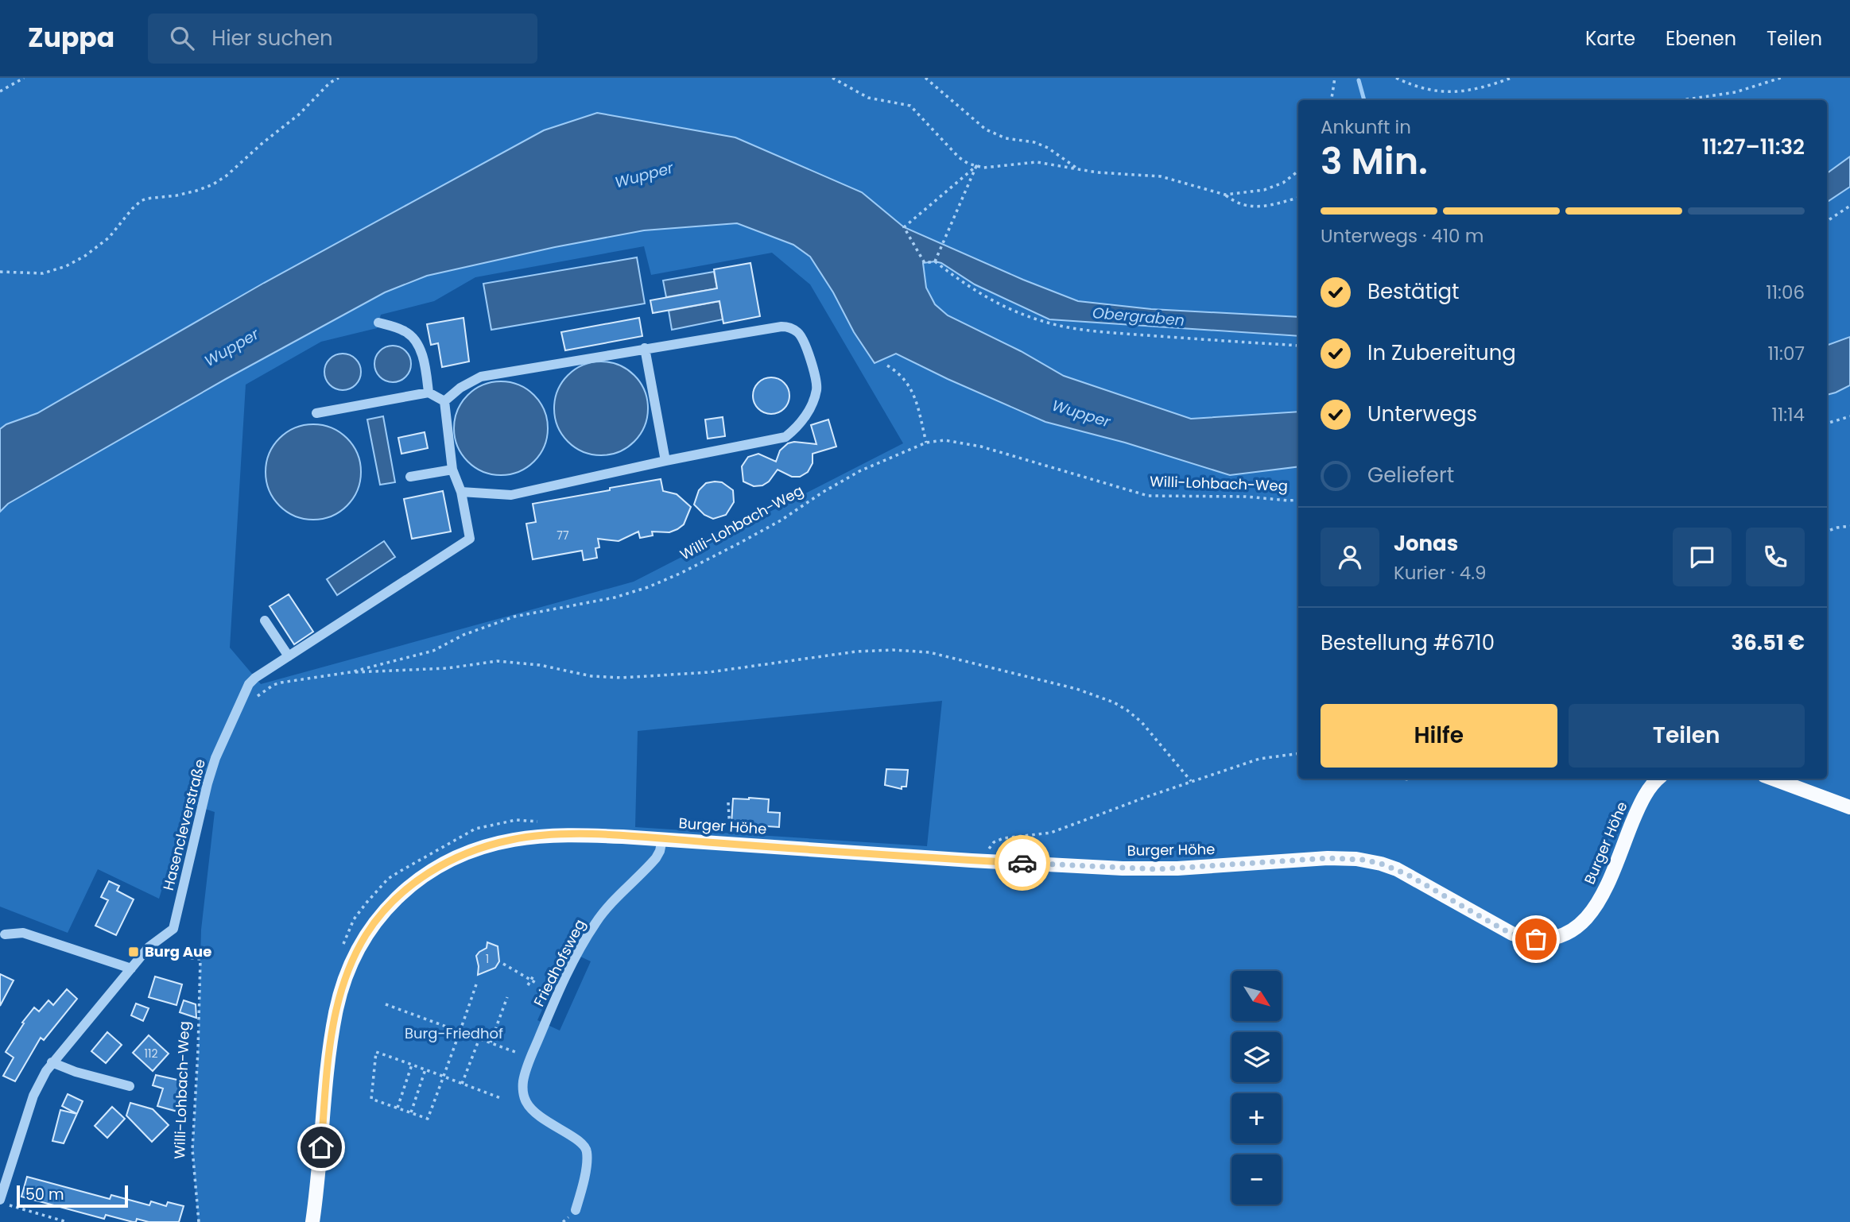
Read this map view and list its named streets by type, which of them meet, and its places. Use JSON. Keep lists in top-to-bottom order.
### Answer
{
  "streets": {
    "main road": ["Burger Höhe"],
    "street": ["Hasencleverstraße", "Friedhofsweg"],
    "path": ["Willi-Lohbach-Weg"]
  },
  "crossings": [
    ["Burger Höhe", "Friedhofsweg"]
  ],
  "water": ["Wupper", "Obergraben"],
  "parks": ["Burg-Friedhof"],
  "places": {
    "transit": ["Burg Aue"]
  },
  "house_numbers": ["77", "1", "112"],
  "scale_bar": "50 m",
  "north": "bottom right",
  "page": {
    "header": "Zuppa",
    "search": "Hier suchen",
    "nav": ["Karte", "Ebenen", "Teilen"],
    "heading": ["3 Min.", "Ankunft in", "11:27–11:32"],
    "panel": [
      "Jonas",
      "Kurier · 4.9",
      "Bestellung #6710",
      "36.51 €"
    ],
    "bar": "Unterwegs · 410 m",
    "list": [
      ["Bestätigt", "11:06"],
      ["In Zubereitung", "11:07"],
      ["Unterwegs", "11:14"],
      "Geliefert"
    ],
    "buttons": ["Hilfe", "Teilen"],
    "map_buttons": ["+", "−"],
    "scale": "50 m"
  }
}
